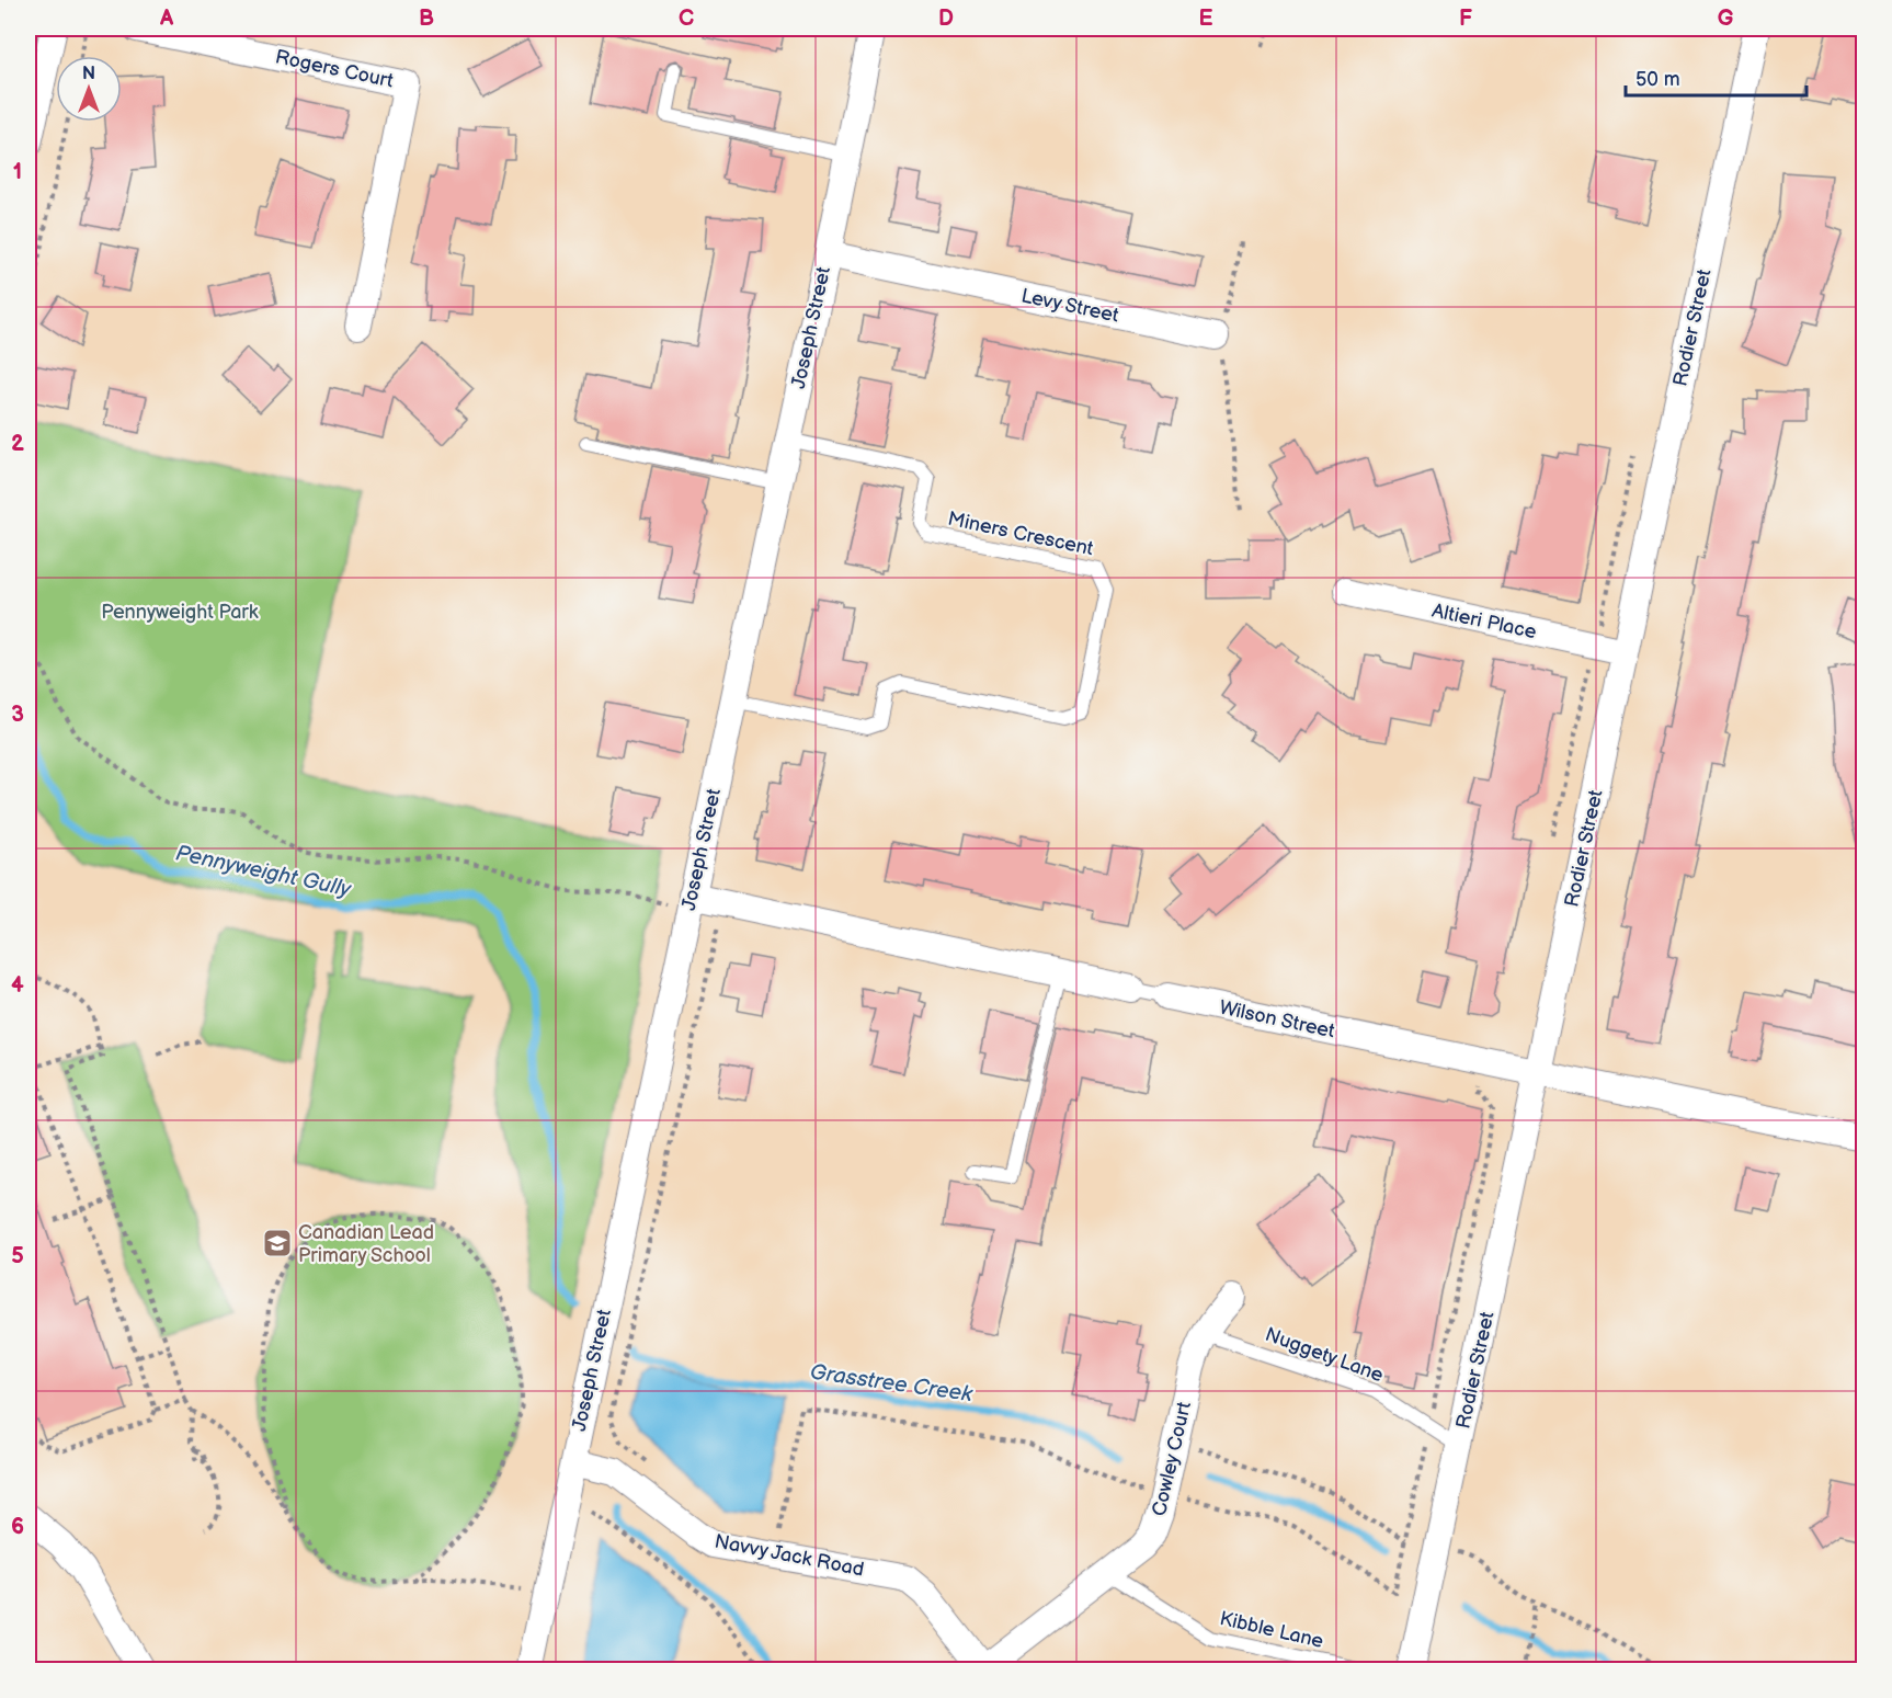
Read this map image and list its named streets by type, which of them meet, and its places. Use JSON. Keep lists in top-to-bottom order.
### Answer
{
  "streets": {
    "street": [
      "Rogers Court",
      "Levy Street",
      "Joseph Street",
      "Rodier Street",
      "Altieri Place",
      "Wilson Street",
      "Cowley Court",
      "Navvy Jack Road"
    ],
    "lane": ["Miners Crescent", "Nuggety Lane", "Kibble Lane"]
  },
  "crossings": [
    ["Levy Street", "Joseph Street"],
    ["Joseph Street", "Miners Crescent"],
    ["Joseph Street", "Wilson Street"],
    ["Joseph Street", "Navvy Jack Road"],
    ["Rodier Street", "Altieri Place"],
    ["Rodier Street", "Wilson Street"],
    ["Rodier Street", "Nuggety Lane"],
    ["Nuggety Lane", "Cowley Court"],
    ["Cowley Court", "Navvy Jack Road"],
    ["Cowley Court", "Kibble Lane"]
  ],
  "water": ["Pennyweight Gully", "Grasstree Creek"],
  "parks": ["Pennyweight Park"],
  "places": {
    "school or university": ["Canadian Lead Primary School"]
  },
  "scale_bar": "50 m",
  "north": "top",
  "grid": {
    "columns": [
      "A",
      "B",
      "C",
      "D",
      "E",
      "F",
      "G"
    ],
    "rows": [
      "1",
      "2",
      "3",
      "4",
      "5",
      "6"
    ]
  }
}
